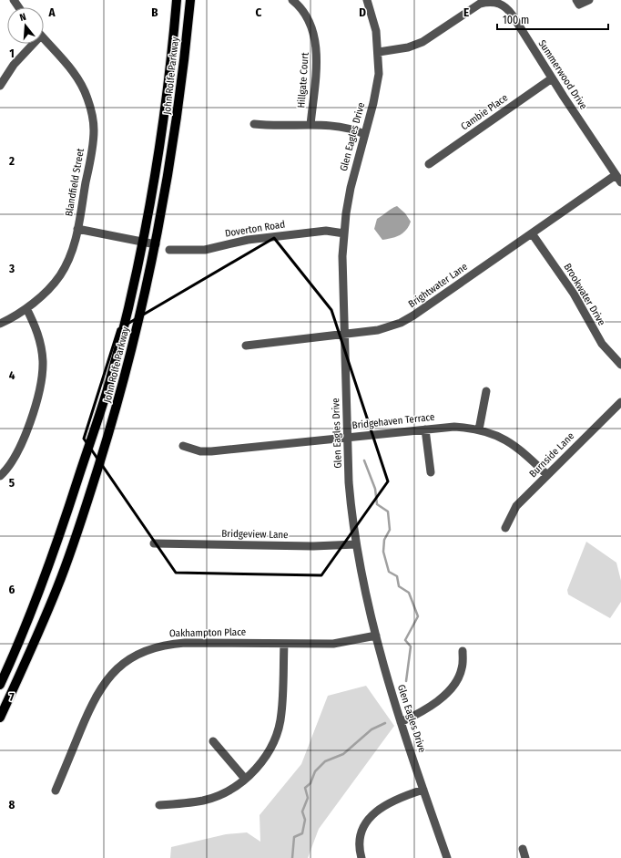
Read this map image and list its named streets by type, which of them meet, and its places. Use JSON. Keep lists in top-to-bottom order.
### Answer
{
  "streets": {
    "main road": ["John Rolfe Parkway"],
    "street": [
      "Summerwood Drive",
      "Hillgate Court",
      "Cambie Place",
      "Glen Eagles Drive",
      "Blandfield Street",
      "Doverton Road",
      "Brightwater Lane",
      "Brookwater Drive",
      "Bridgehaven Terrace",
      "Burnside Lane",
      "Bridgeview Lane",
      "Oakhampton Place"
    ]
  },
  "crossings": [
    ["Summerwood Drive", "Cambie Place"],
    ["Summerwood Drive", "Glen Eagles Drive"],
    ["Summerwood Drive", "Brightwater Lane"],
    ["Glen Eagles Drive", "Doverton Road"],
    ["Glen Eagles Drive", "Brightwater Lane"],
    ["Glen Eagles Drive", "Bridgehaven Terrace"],
    ["Glen Eagles Drive", "Bridgeview Lane"],
    ["Glen Eagles Drive", "Oakhampton Place"],
    ["Brightwater Lane", "Brookwater Drive"],
    ["Bridgehaven Terrace", "Burnside Lane"]
  ],
  "scale_bar": "100 m",
  "north": "top",
  "grid": {
    "columns": [
      "A",
      "B",
      "C",
      "D",
      "E"
    ],
    "rows": [
      "1",
      "2",
      "3",
      "4",
      "5",
      "6",
      "7",
      "8"
    ]
  }
}
